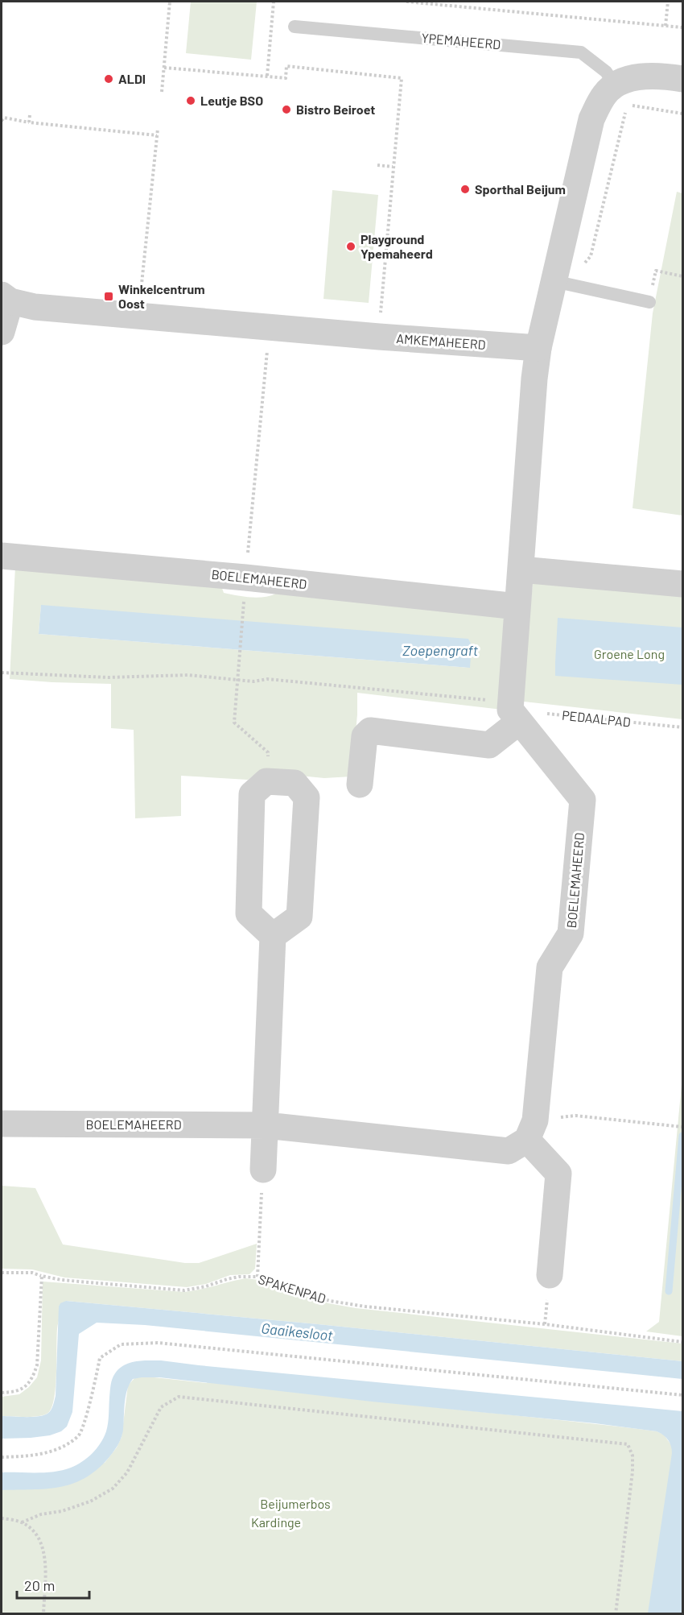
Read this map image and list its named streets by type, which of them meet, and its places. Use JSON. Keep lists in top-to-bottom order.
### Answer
{
  "streets": {
    "street": ["AMKEMAHEERD", "BOELEMAHEERD"],
    "lane": ["YPEMAHEERD"],
    "path": ["PEDAALPAD", "SPAKENPAD"]
  },
  "crossings": [
    ["BOELEMAHEERD", "PEDAALPAD"]
  ],
  "water": ["Zoepengraft", "Gaaikesloot"],
  "parks": ["Groene Long", "Beijumerbos", "Kardinge"],
  "places": {
    "other": [
      "ALDI",
      "Leutje BSO",
      "Bistro Beiroet",
      "Sporthal Beijum",
      "Playground Ypemaheerd"
    ],
    "transit": ["Winkelcentrum Oost"]
  },
  "scale_bar": "20 m"
}
